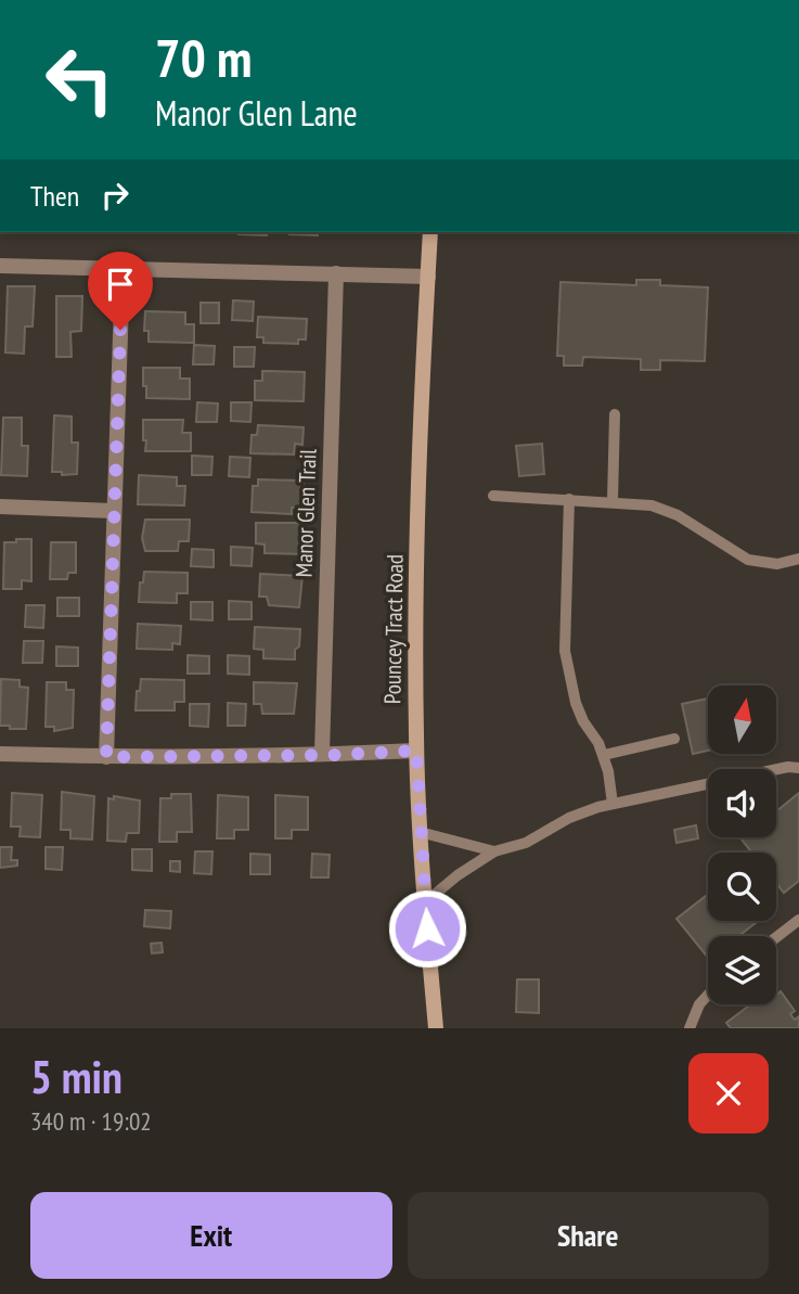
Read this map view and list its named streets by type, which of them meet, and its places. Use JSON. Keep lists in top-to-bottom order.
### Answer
{
  "streets": {
    "main road": ["Pouncey Tract Road"],
    "street": ["Manor Glen Trail"]
  },
  "north": "top",
  "page": {
    "turn": ["70 m", "Manor Glen Lane"],
    "then": "Then",
    "heading": ["5 min", "340 m · 19:02"],
    "buttons": ["Exit", "Share"]
  }
}
